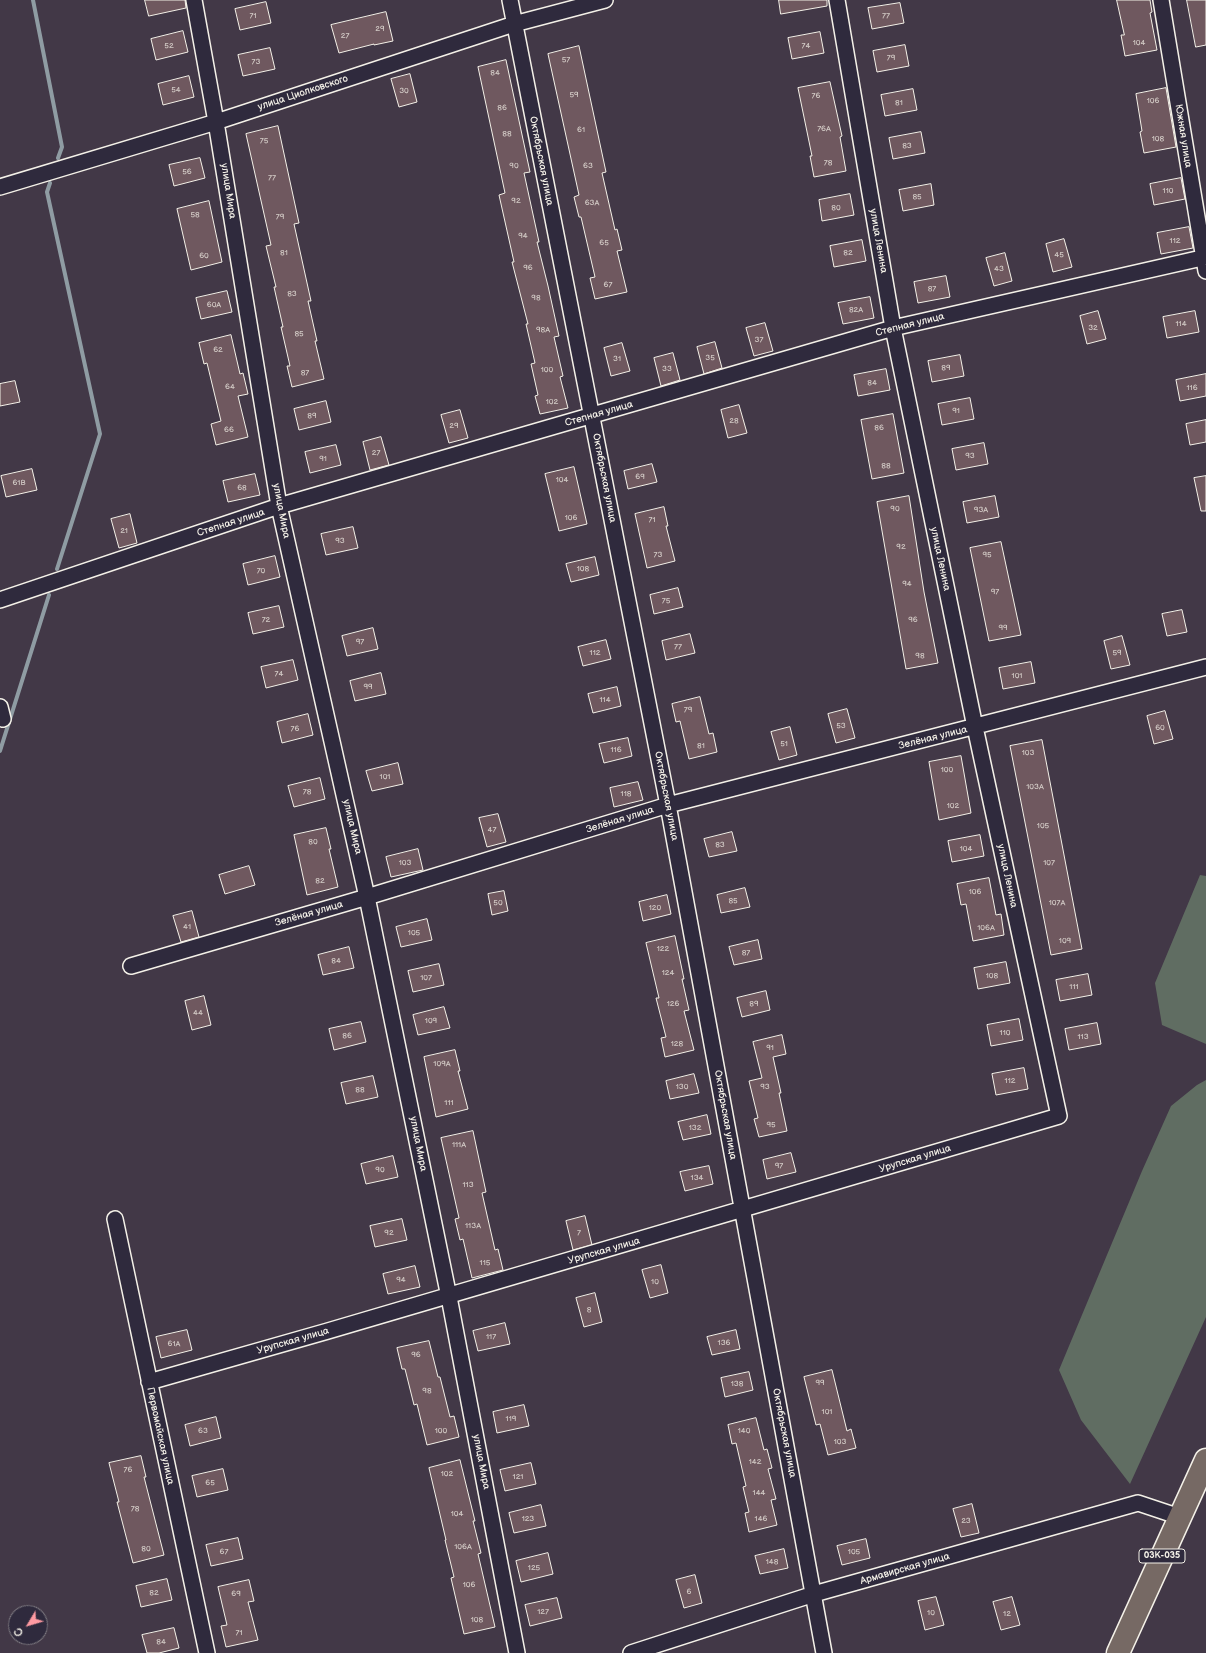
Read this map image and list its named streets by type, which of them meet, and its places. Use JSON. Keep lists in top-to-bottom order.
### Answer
{
  "streets": {
    "main road": ["03К-035"],
    "street": [
      "улица Циолковского",
      "Южная улица",
      "Октябрьская улица",
      "улица Мира",
      "улица Ленина",
      "Степная улица",
      "Зелёная улица",
      "Урупская улица",
      "Первомайская улица",
      "Армавирская улица"
    ]
  },
  "crossings": [
    ["улица Циолковского", "Октябрьская улица"],
    ["улица Циолковского", "улица Мира"],
    ["Южная улица", "Степная улица"],
    ["Октябрьская улица", "Степная улица"],
    ["Октябрьская улица", "Зелёная улица"],
    ["Октябрьская улица", "Урупская улица"],
    ["Октябрьская улица", "Армавирская улица"],
    ["улица Мира", "Степная улица"],
    ["улица Мира", "Зелёная улица"],
    ["улица Мира", "Урупская улица"],
    ["улица Ленина", "Степная улица"],
    ["улица Ленина", "Зелёная улица"],
    ["улица Ленина", "Урупская улица"],
    ["Урупская улица", "Первомайская улица"],
    ["03К-035", "Армавирская улица"]
  ],
  "house_numbers": [
    "71",
    "77",
    "29",
    "27",
    "104",
    "52",
    "74",
    "79",
    "57",
    "73",
    "84",
    "54",
    "30",
    "59",
    "76",
    "106",
    "81",
    "86",
    "76А",
    "61",
    "88",
    "108",
    "75",
    "83",
    "78",
    "90",
    "63",
    "56",
    "77",
    "110",
    "85",
    "92",
    "63А",
    "80",
    "58",
    "79",
    "94",
    "112",
    "65",
    "81",
    "82",
    "45",
    "60",
    "96",
    "43",
    "67",
    "87",
    "83",
    "98",
    "60А",
    "82А",
    "114",
    "32",
    "98А",
    "85",
    "37",
    "62",
    "35",
    "31",
    "89",
    "33",
    "100",
    "87",
    "84",
    "64",
    "116",
    "102",
    "91",
    "89",
    "28",
    "29",
    "86",
    "66",
    "27",
    "93",
    "91",
    "88",
    "69",
    "104",
    "61В",
    "68",
    "90",
    "93А",
    "106",
    "71",
    "21",
    "93",
    "92",
    "73",
    "95",
    "108",
    "70",
    "94",
    "97",
    "75",
    "72",
    "96",
    "99",
    "97",
    "77",
    "112",
    "59",
    "98",
    "74",
    "101",
    "99",
    "114",
    "79",
    "53",
    "60",
    "76",
    "51",
    "81",
    "116",
    "103",
    "100",
    "101",
    "103А",
    "78",
    "118",
    "102",
    "105",
    "47",
    "80",
    "83",
    "104",
    "103",
    "107",
    "82",
    "106",
    "85",
    "50",
    "107А",
    "120",
    "41",
    "106А",
    "105",
    "109",
    "122",
    "87",
    "84",
    "124",
    "108",
    "107",
    "111",
    "126",
    "89",
    "44",
    "109",
    "110",
    "86",
    "113",
    "128",
    "91",
    "109А",
    "112",
    "130",
    "93",
    "88",
    "111",
    "95",
    "132",
    "111А",
    "97",
    "90",
    "134",
    "113",
    "113А",
    "92",
    "7",
    "115",
    "94",
    "10",
    "8",
    "117",
    "136",
    "61А",
    "96",
    "99",
    "138",
    "98",
    "101",
    "119",
    "63",
    "100",
    "140",
    "103",
    "142",
    "76",
    "102",
    "121",
    "65",
    "144",
    "78",
    "104",
    "123",
    "146",
    "23",
    "106А",
    "80",
    "67",
    "105",
    "148",
    "125",
    "106",
    "6",
    "82",
    "69",
    "127",
    "10",
    "12",
    "108",
    "71",
    "84"
  ],
  "north": "bottom left"
}
